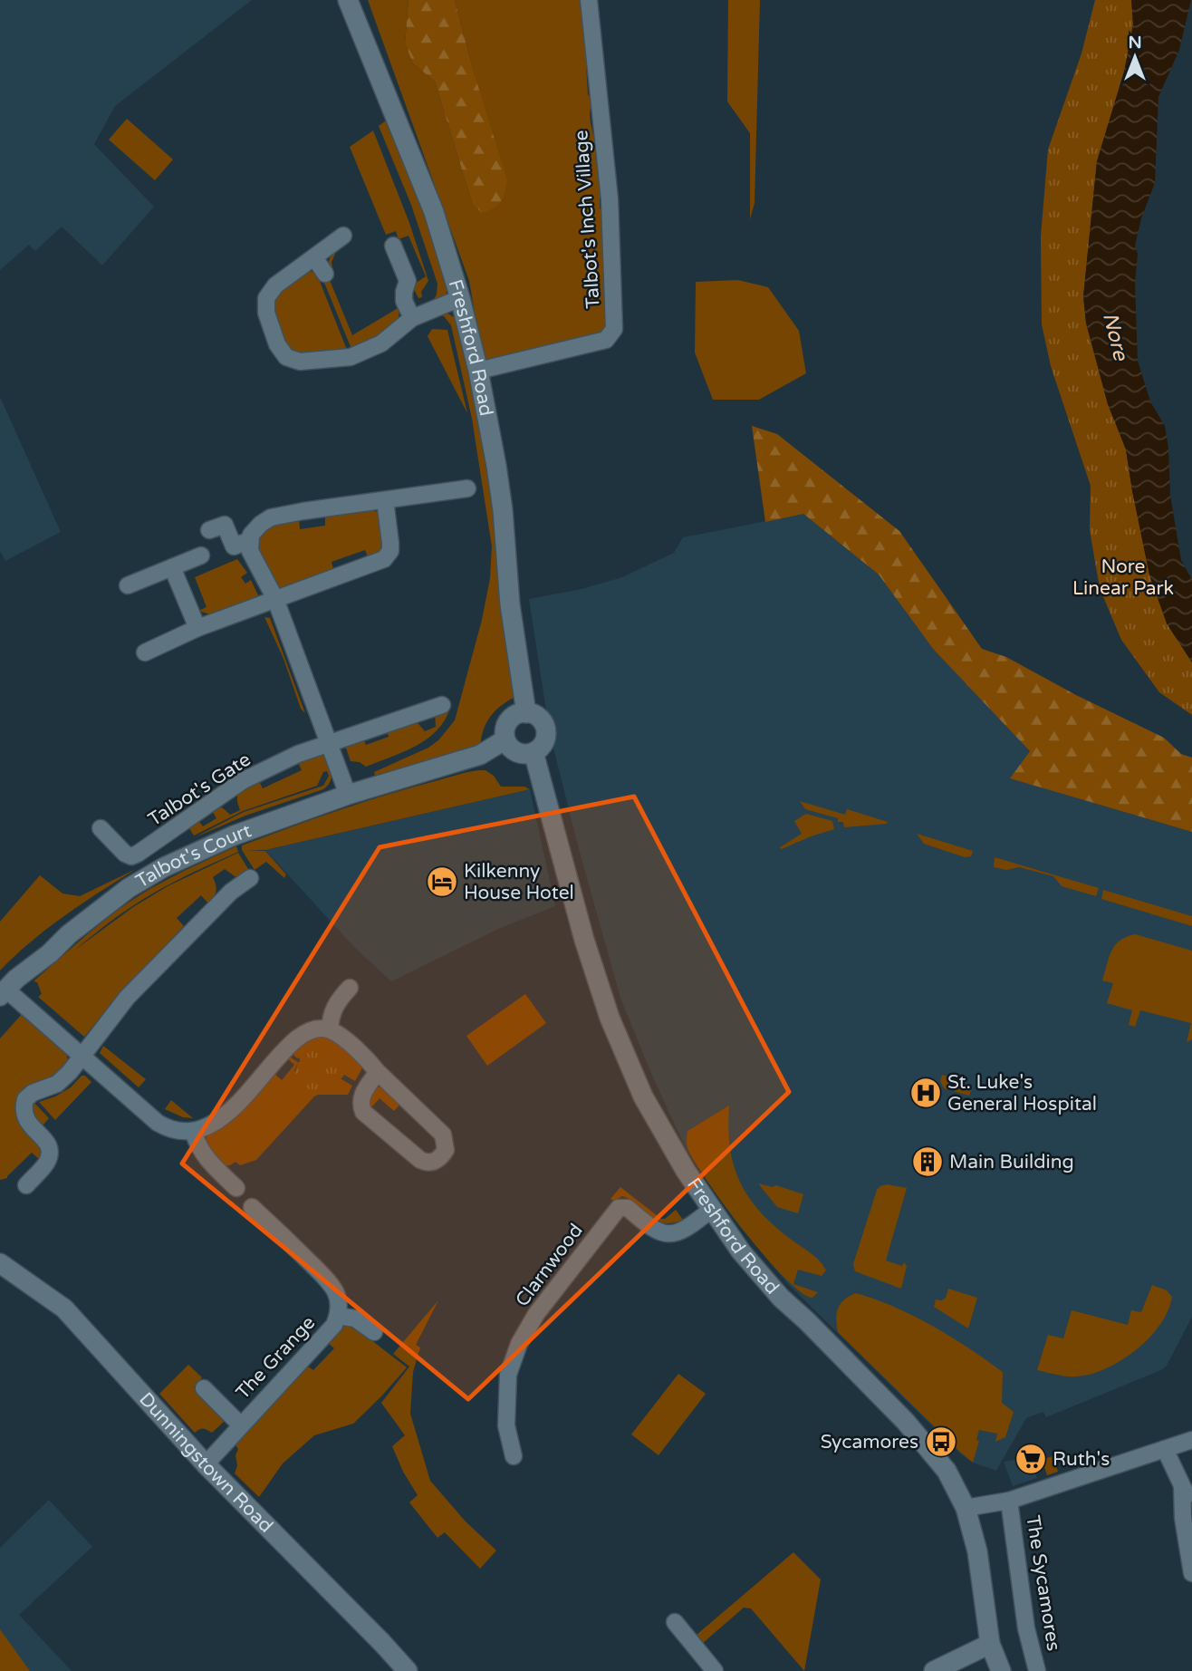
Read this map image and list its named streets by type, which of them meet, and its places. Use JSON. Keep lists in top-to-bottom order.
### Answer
{
  "streets": {
    "main road": ["Freshford Road", "Talbot's Court", "Dunningstown Road"],
    "street": [
      "Talbot's Inch Village",
      "Talbot's Gate",
      "Clarnwood",
      "The Grange",
      "The Sycamores"
    ]
  },
  "crossings": [
    ["Talbot's Inch Village", "Freshford Road"],
    ["Freshford Road", "Talbot's Court"],
    ["Freshford Road", "Clarnwood"],
    ["Freshford Road", "The Sycamores"],
    ["The Grange", "Dunningstown Road"]
  ],
  "water": ["Nore"],
  "parks": ["Nore Linear Park"],
  "places": {
    "hotel": ["Kilkenny House Hotel"],
    "hospital": ["St. Luke's General Hospital"],
    "building": ["Main Building"],
    "bus stop": ["Sycamores"],
    "supermarket": ["Ruth's"]
  },
  "north": "top"
}
